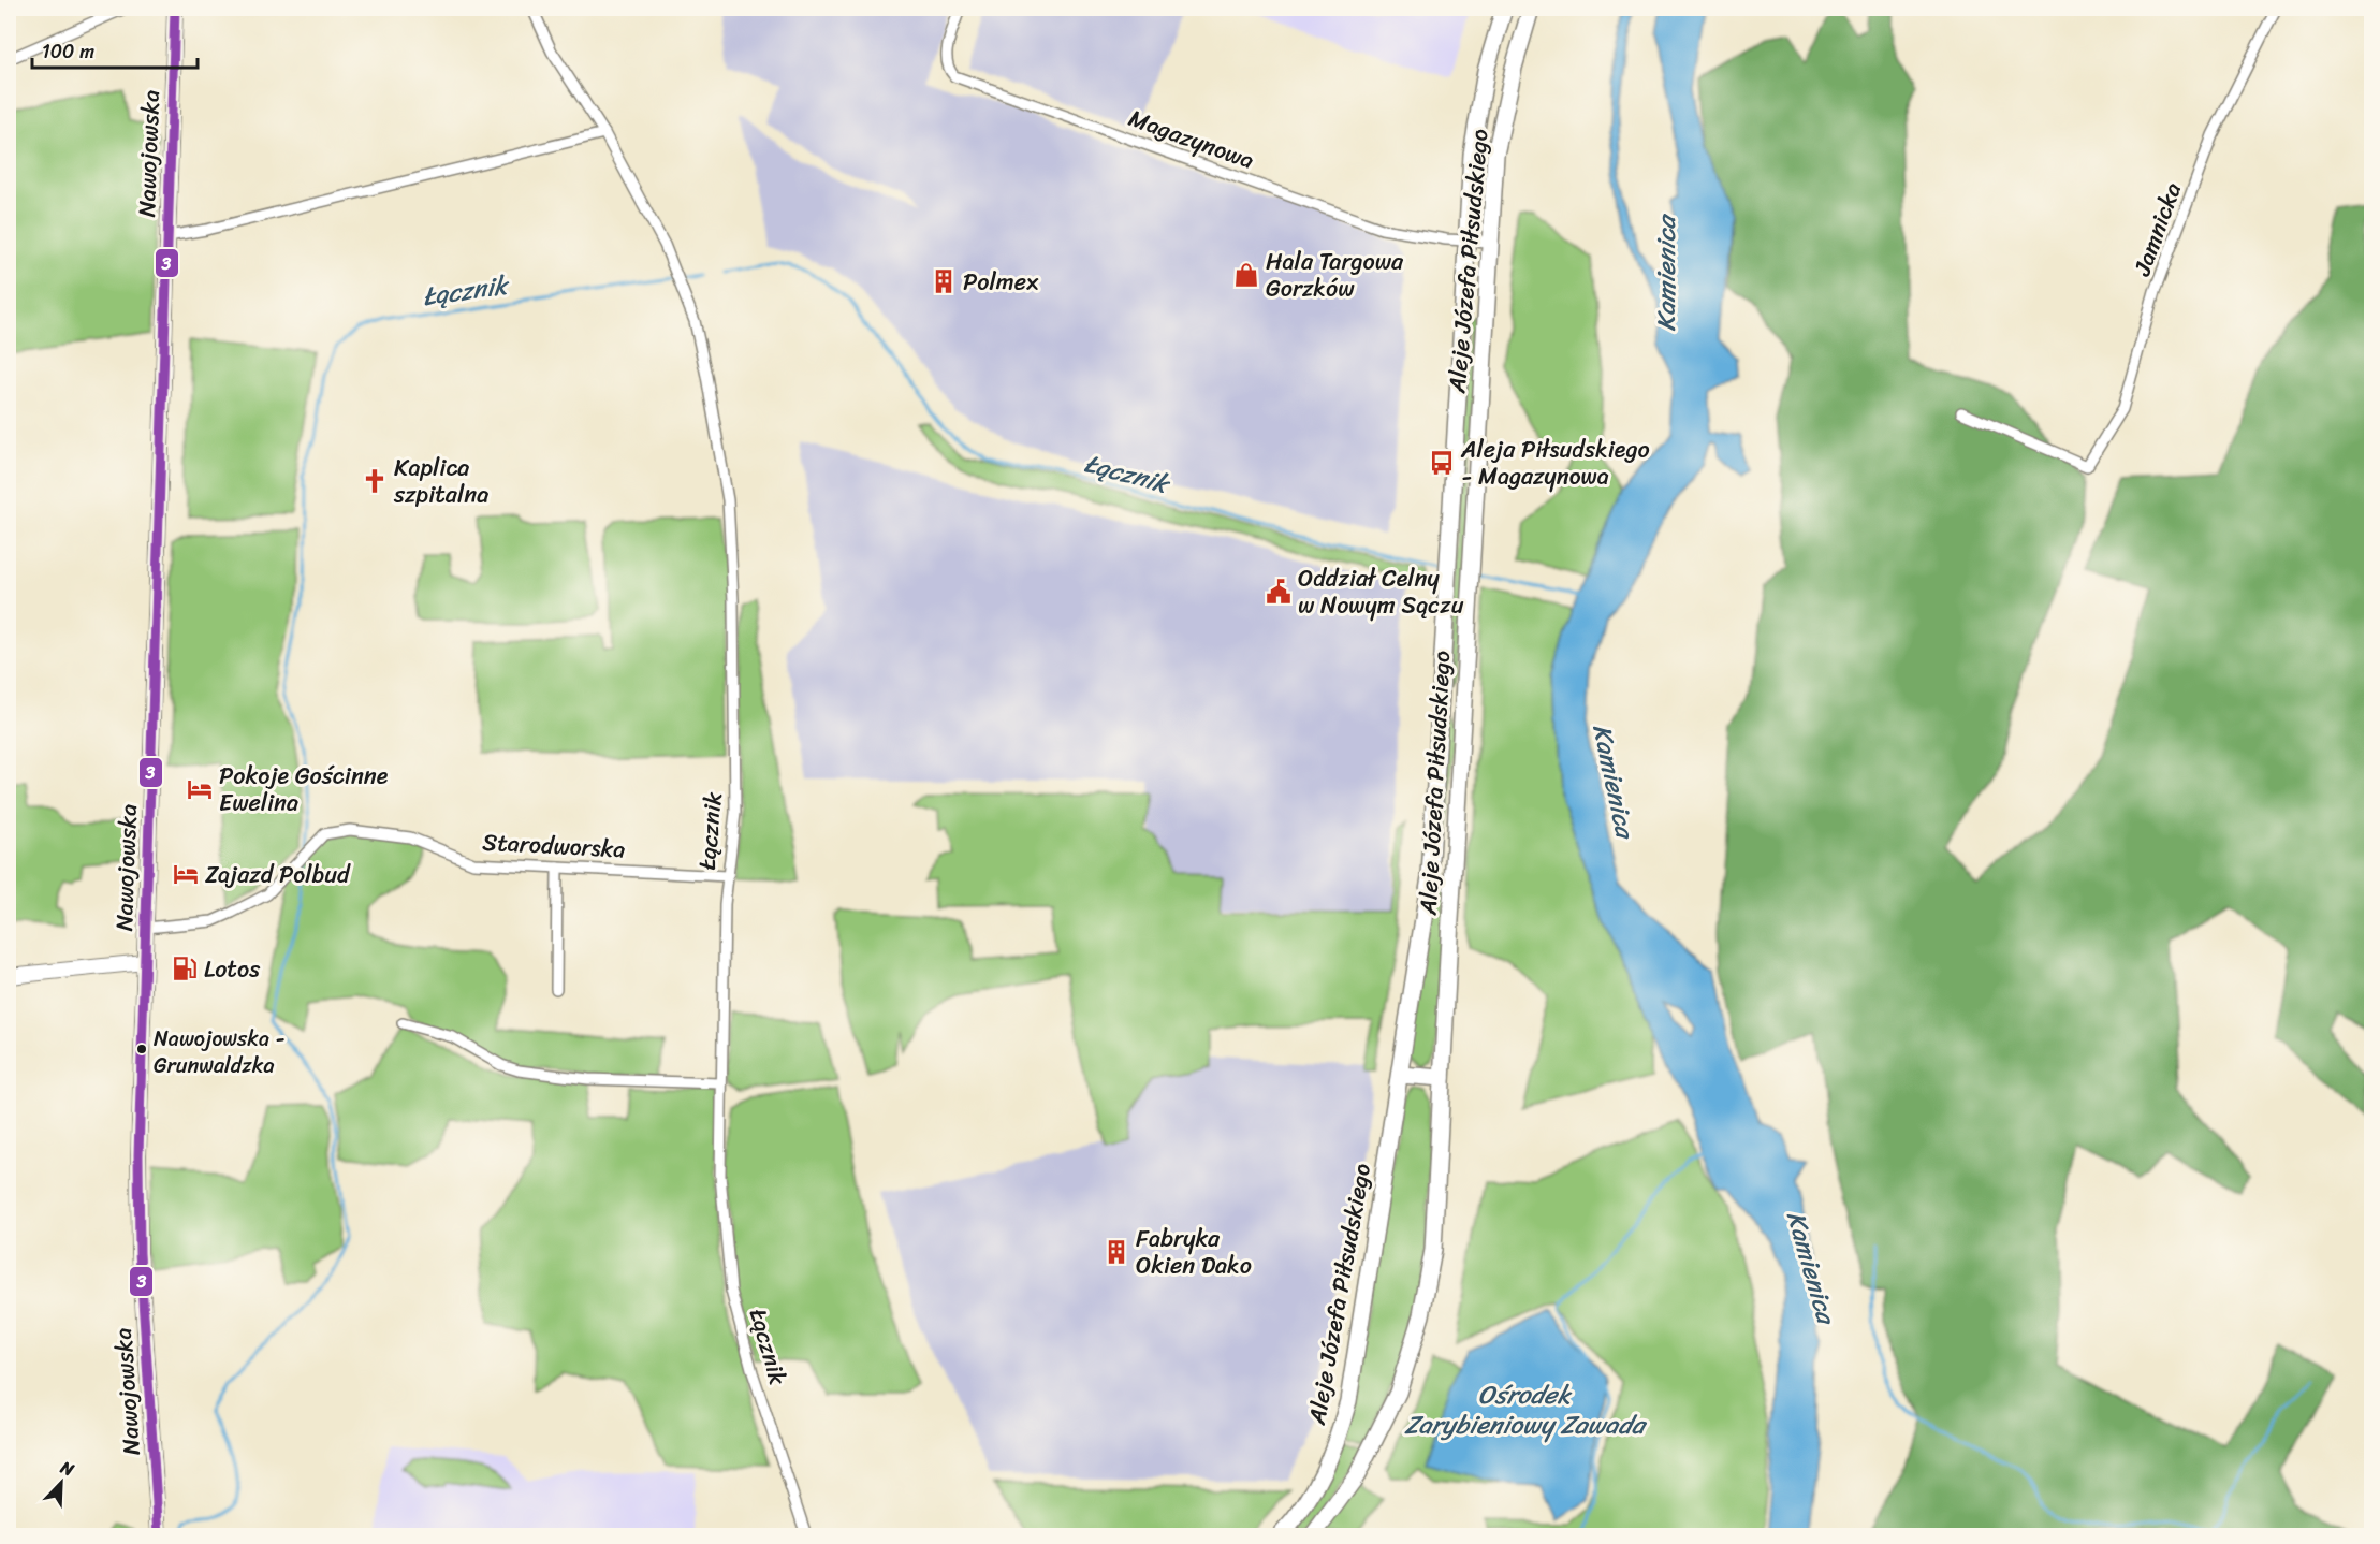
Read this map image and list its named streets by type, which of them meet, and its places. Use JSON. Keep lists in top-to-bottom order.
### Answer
{
  "streets": {
    "main road": ["Aleje Józefa Piłsudskiego"],
    "street": [
      "Magazynowa",
      "Nawojowska",
      "Jamnicka",
      "Łącznik",
      "Starodworska"
    ]
  },
  "crossings": [
    ["Magazynowa", "Aleje Józefa Piłsudskiego"],
    ["Nawojowska", "Starodworska"],
    ["Łącznik", "Starodworska"]
  ],
  "water": ["Kamienica", "Łącznik", "Ośrodek Zarybieniowy Zawada"],
  "places": {
    "shop": ["Hala Targowa Gorzków"],
    "building": ["Polmex", "Fabryka Okien Dako"],
    "bus stop": ["Aleja Piłsudskiego - Magazynowa"],
    "church": ["Kaplica szpitalna"],
    "public building": ["Oddział Celny w Nowym Sączu"],
    "hotel": ["Pokoje Gościnne Ewelina", "Zajazd Polbud"],
    "fuel station": ["Lotos"],
    "other": ["Nawojowska - Grunwaldzka"]
  },
  "lines": ["transit line 3"],
  "scale_bar": "100 m",
  "north": "top right"
}
